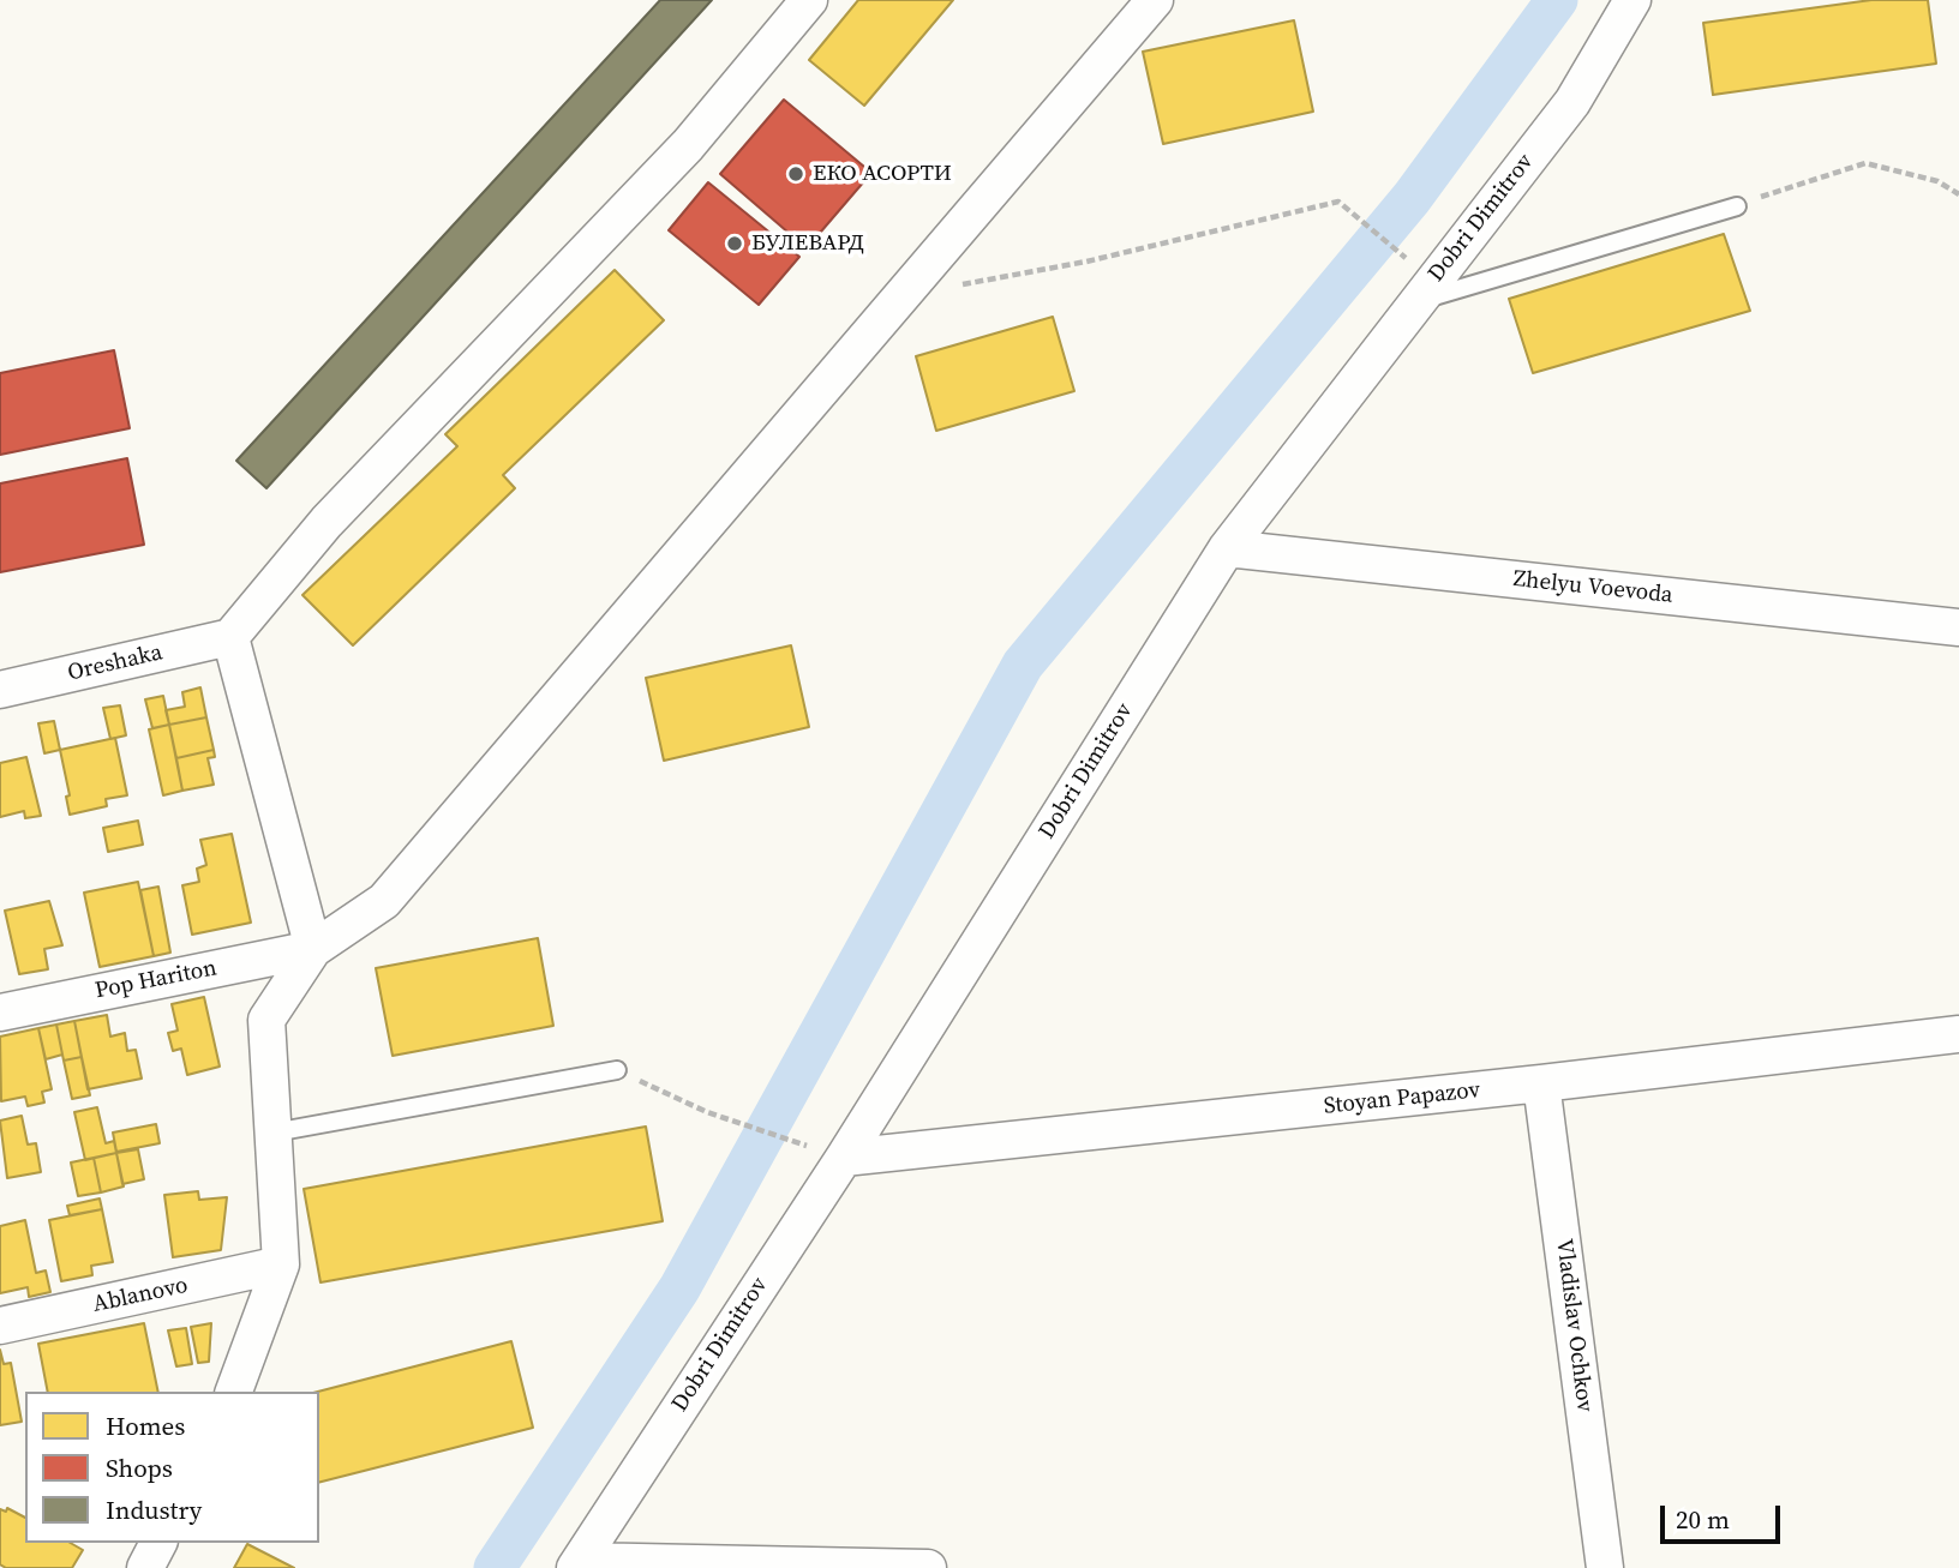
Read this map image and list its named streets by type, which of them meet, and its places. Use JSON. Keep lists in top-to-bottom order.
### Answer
{
  "streets": {
    "street": [
      "Dobri Dimitrov",
      "Zhelyu Voevoda",
      "Oreshaka",
      "Pop Hariton",
      "Stoyan Papazov",
      "Ablanovo",
      "Vladislav Ochkov"
    ]
  },
  "crossings": [
    ["Dobri Dimitrov", "Zhelyu Voevoda"],
    ["Dobri Dimitrov", "Stoyan Papazov"],
    ["Stoyan Papazov", "Vladislav Ochkov"]
  ],
  "places": ["ЕКО АСОРТИ", "БУЛЕВАРД"],
  "legend": ["Homes", "Shops", "Industry"],
  "scale_bar": "20 m"
}
